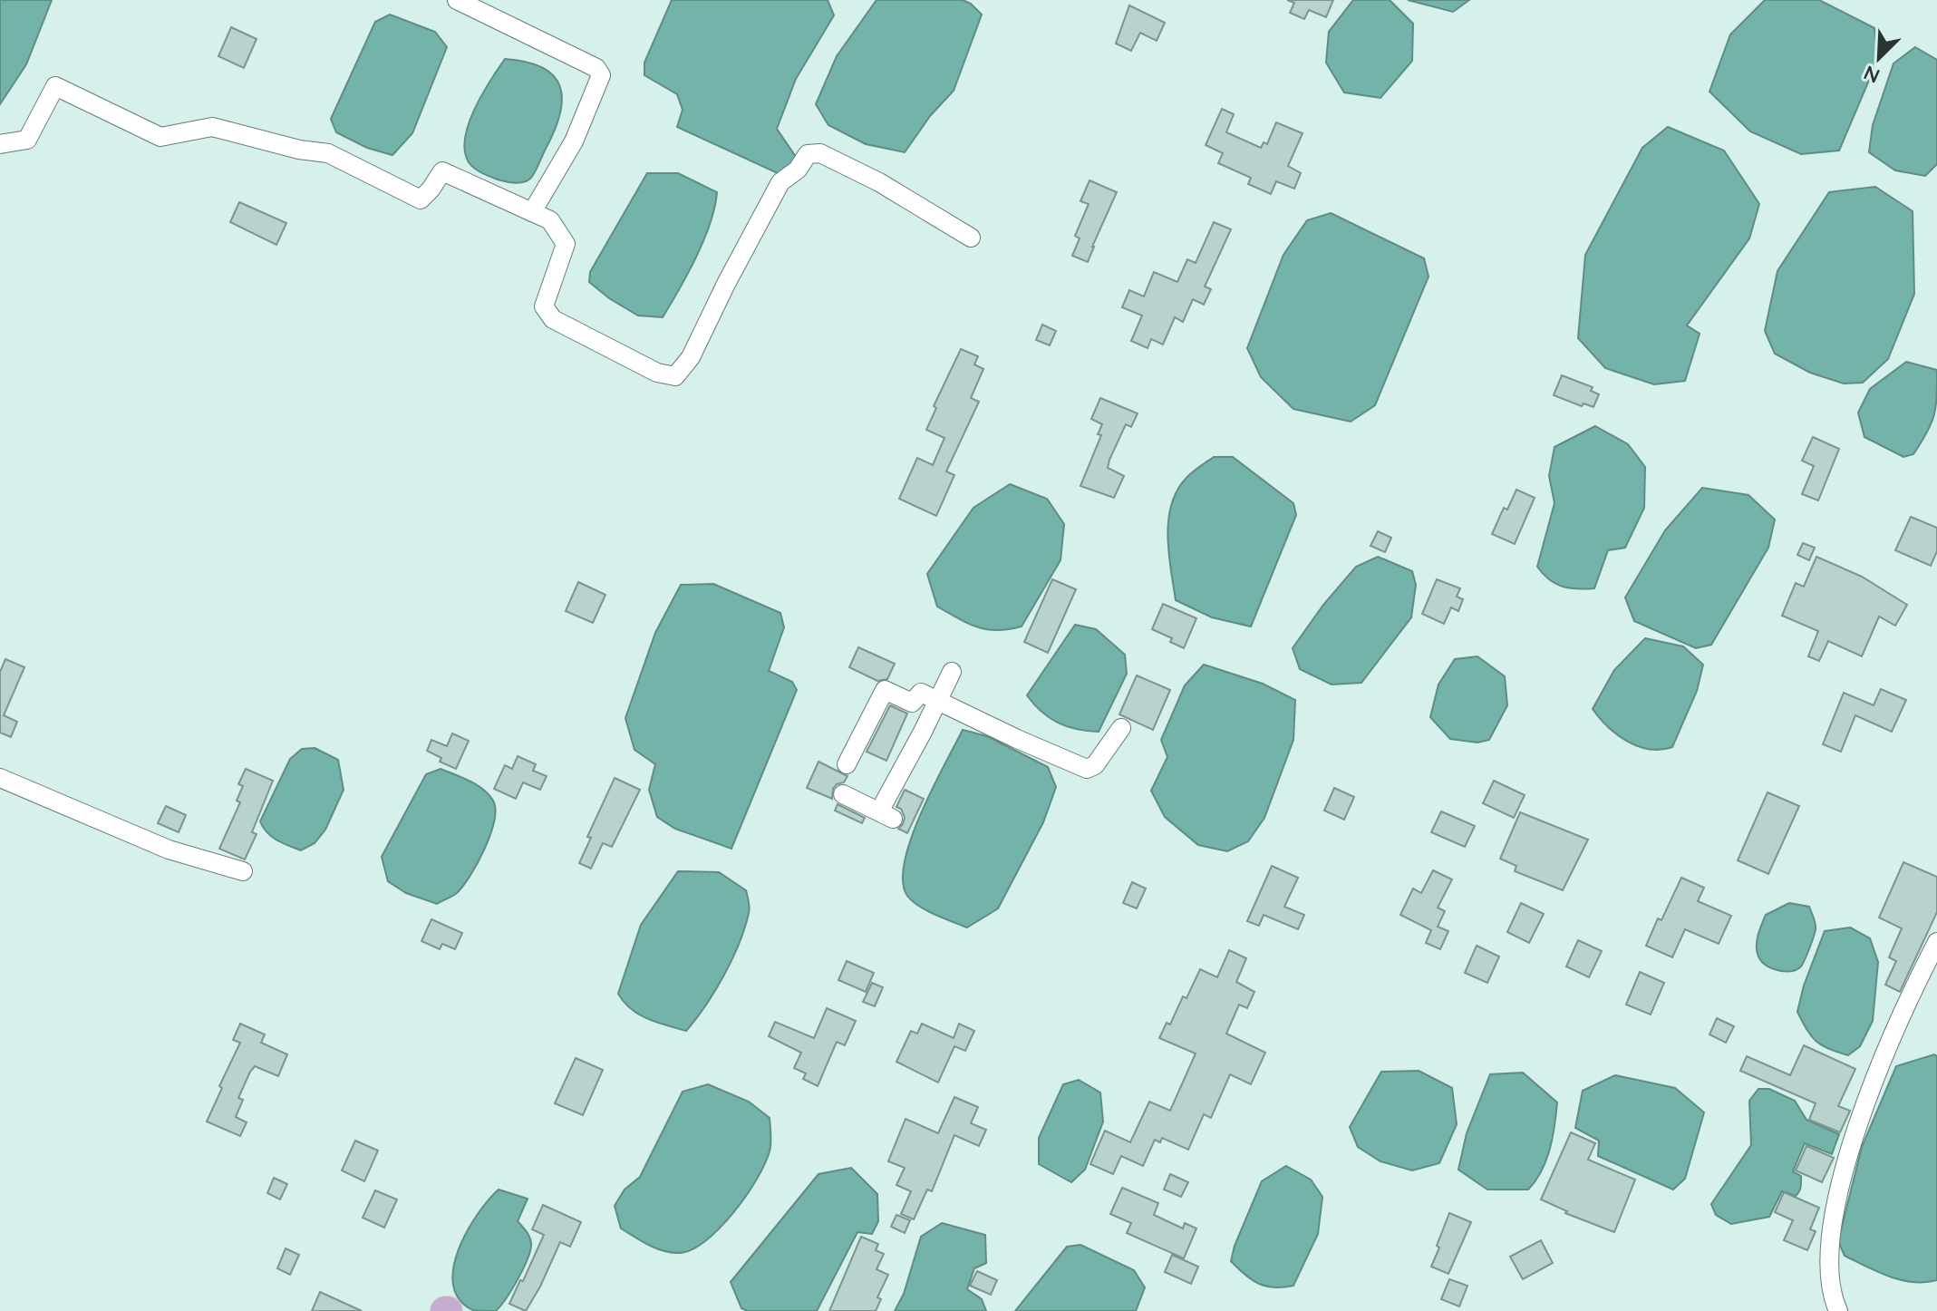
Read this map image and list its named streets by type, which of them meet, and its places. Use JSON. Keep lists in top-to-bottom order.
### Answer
{
  "north": "bottom left"
}
